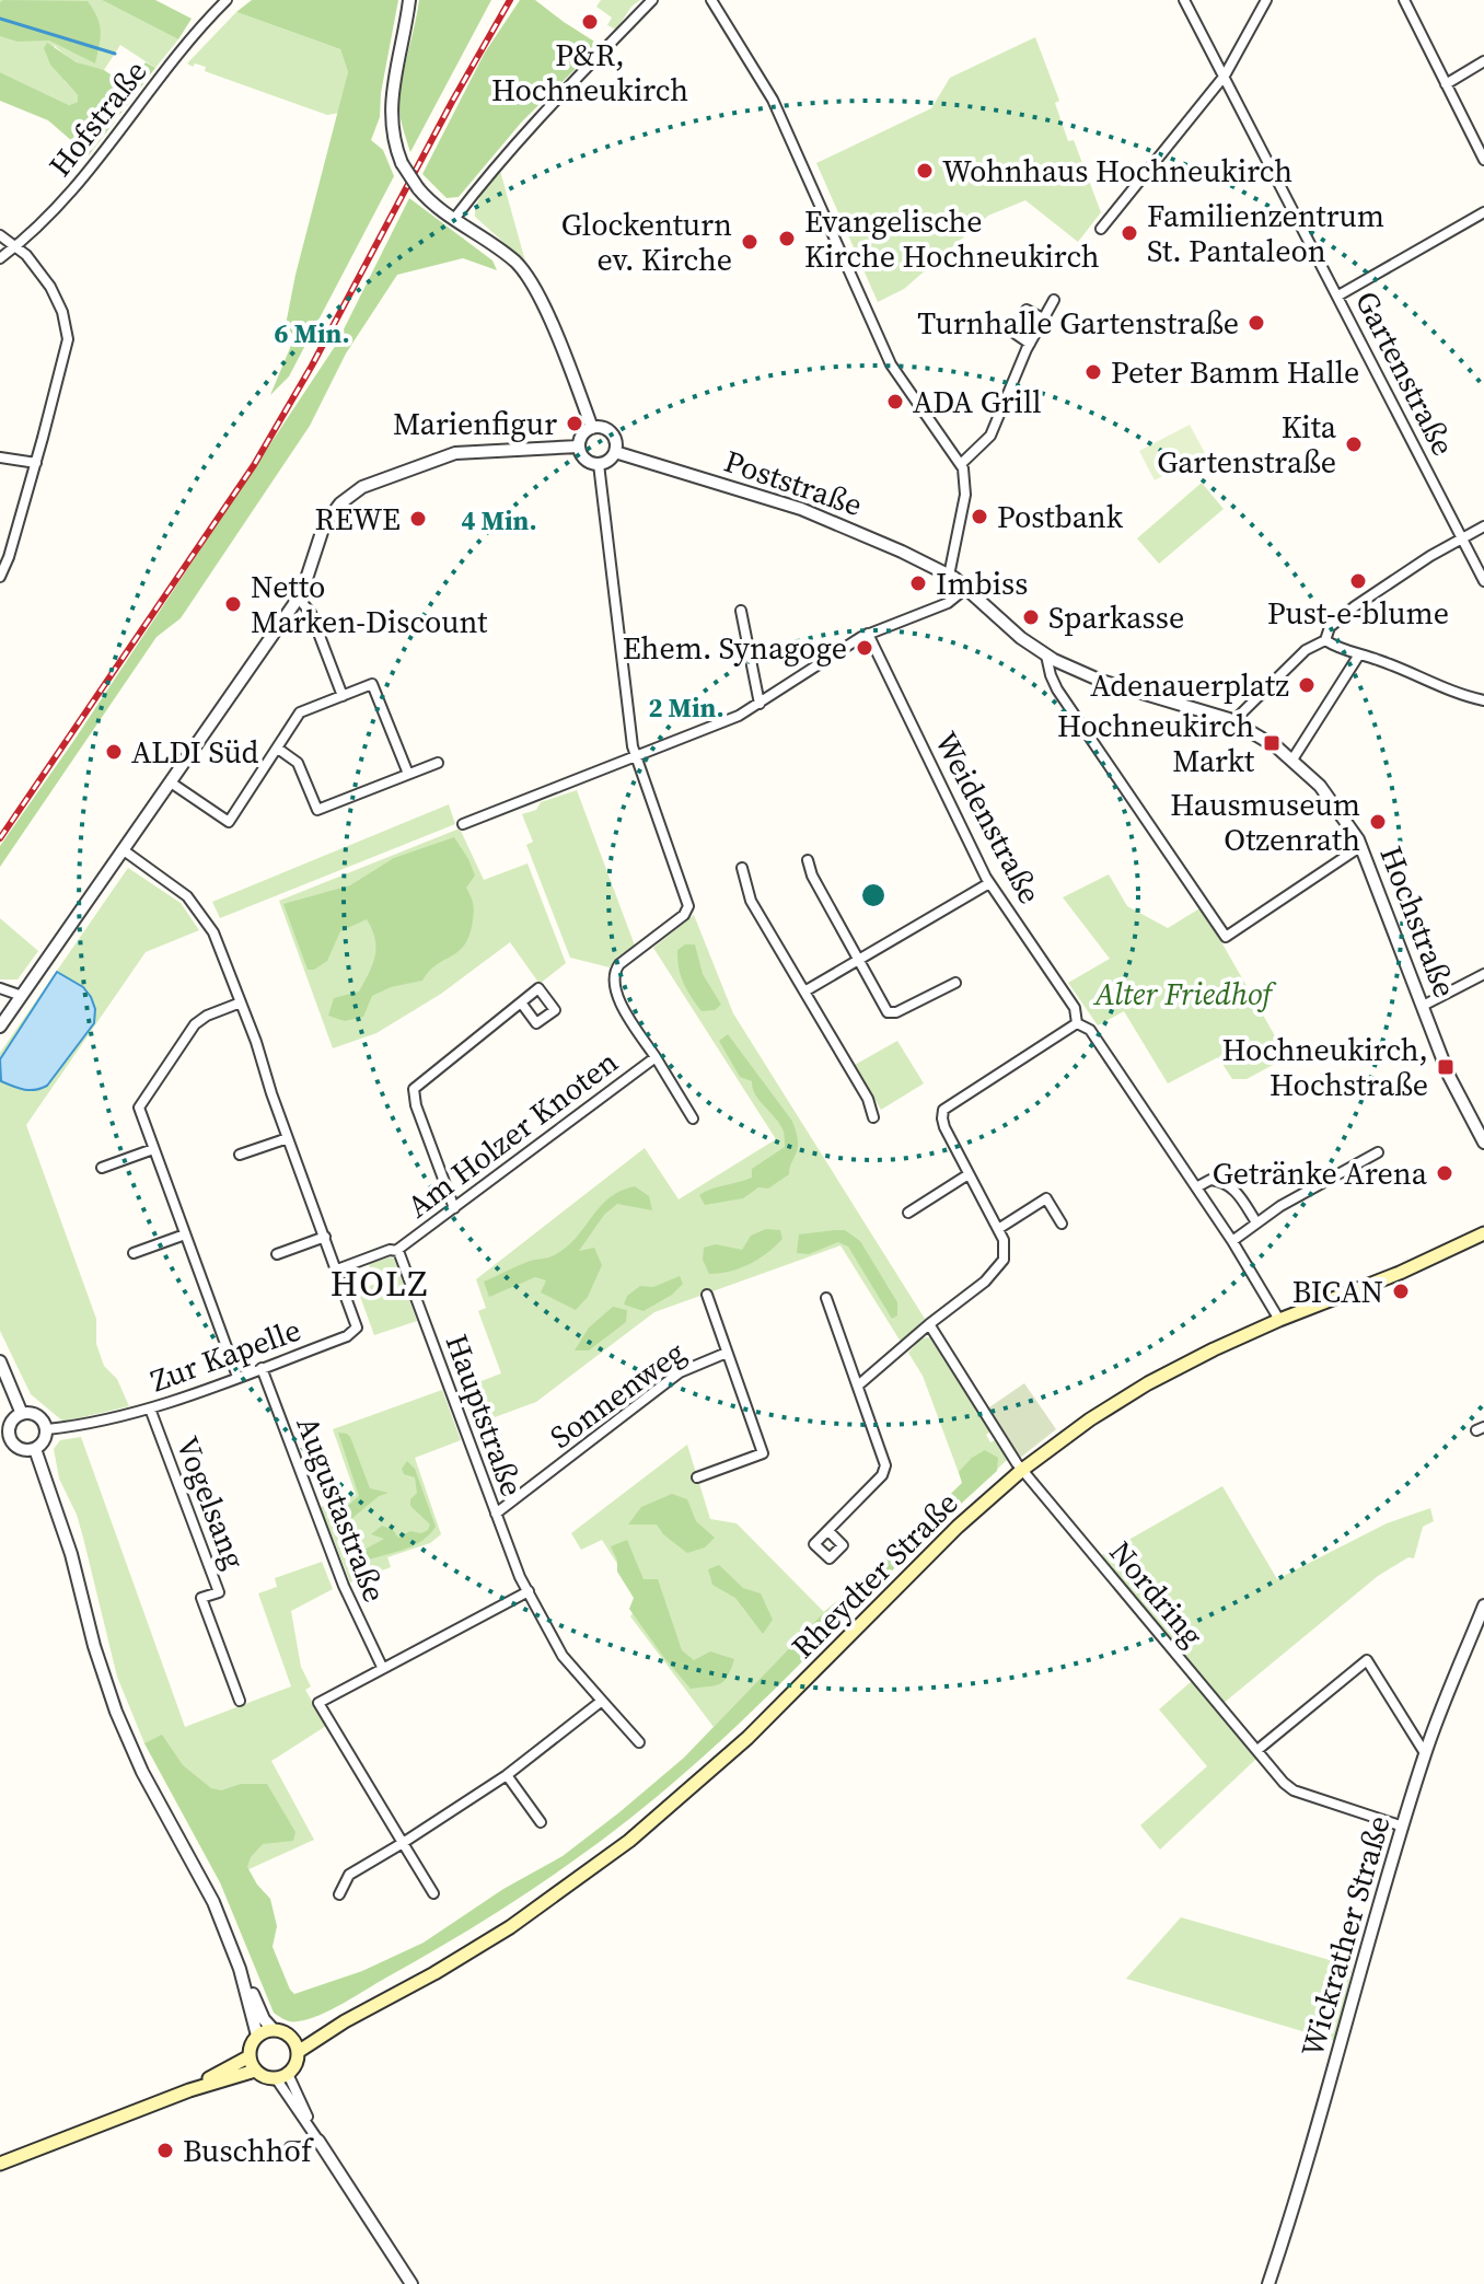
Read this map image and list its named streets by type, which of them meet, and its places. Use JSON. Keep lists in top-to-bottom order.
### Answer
{
  "streets": {
    "main road": ["Rheydter Straße"],
    "street": [
      "Hofstraße",
      "Gartenstraße",
      "Poststraße",
      "Weidenstraße",
      "Hochstraße",
      "Am Holzer Knoten",
      "Zur Kapelle",
      "Sonnenweg",
      "Hauptstraße",
      "Vogelsang",
      "Augustastraße",
      "Nordring",
      "Wickrather Straße"
    ]
  },
  "crossings": [
    ["Poststraße", "Hochstraße"],
    ["Weidenstraße", "Rheydter Straße"],
    ["Am Holzer Knoten", "Hauptstraße"],
    ["Zur Kapelle", "Vogelsang"],
    ["Zur Kapelle", "Augustastraße"],
    ["Sonnenweg", "Hauptstraße"],
    ["Rheydter Straße", "Nordring"],
    ["Nordring", "Wickrather Straße"]
  ],
  "districts": ["HOLZ"],
  "parks": ["Alter Friedhof"],
  "places": {
    "other": [
      "P&R, Hochneukirch",
      "Wohnhaus Hochneukirch",
      "Familienzentrum St. Pantaleon",
      "Evangelische Kirche Hochneukirch",
      "Glockenturn ev. Kirche",
      "Turnhalle Gartenstraße",
      "Peter Bamm Halle",
      "ADA Grill",
      "Marienfigur",
      "Kita Gartenstraße",
      "Postbank",
      "REWE",
      "Pust-e-blume",
      "Imbiss",
      "Netto Marken-Discount",
      "Sparkasse",
      "Ehem. Synagoge",
      "Adenauerplatz",
      "ALDI Süd",
      "Hausmuseum Otzenrath",
      "Getränke Arena",
      "BICAN",
      "Buschhof"
    ],
    "transit": ["Hochneukirch Markt", "Hochneukirch, Hochstraße"]
  },
  "rings": ["6 Min.", "4 Min.", "2 Min."]
}
